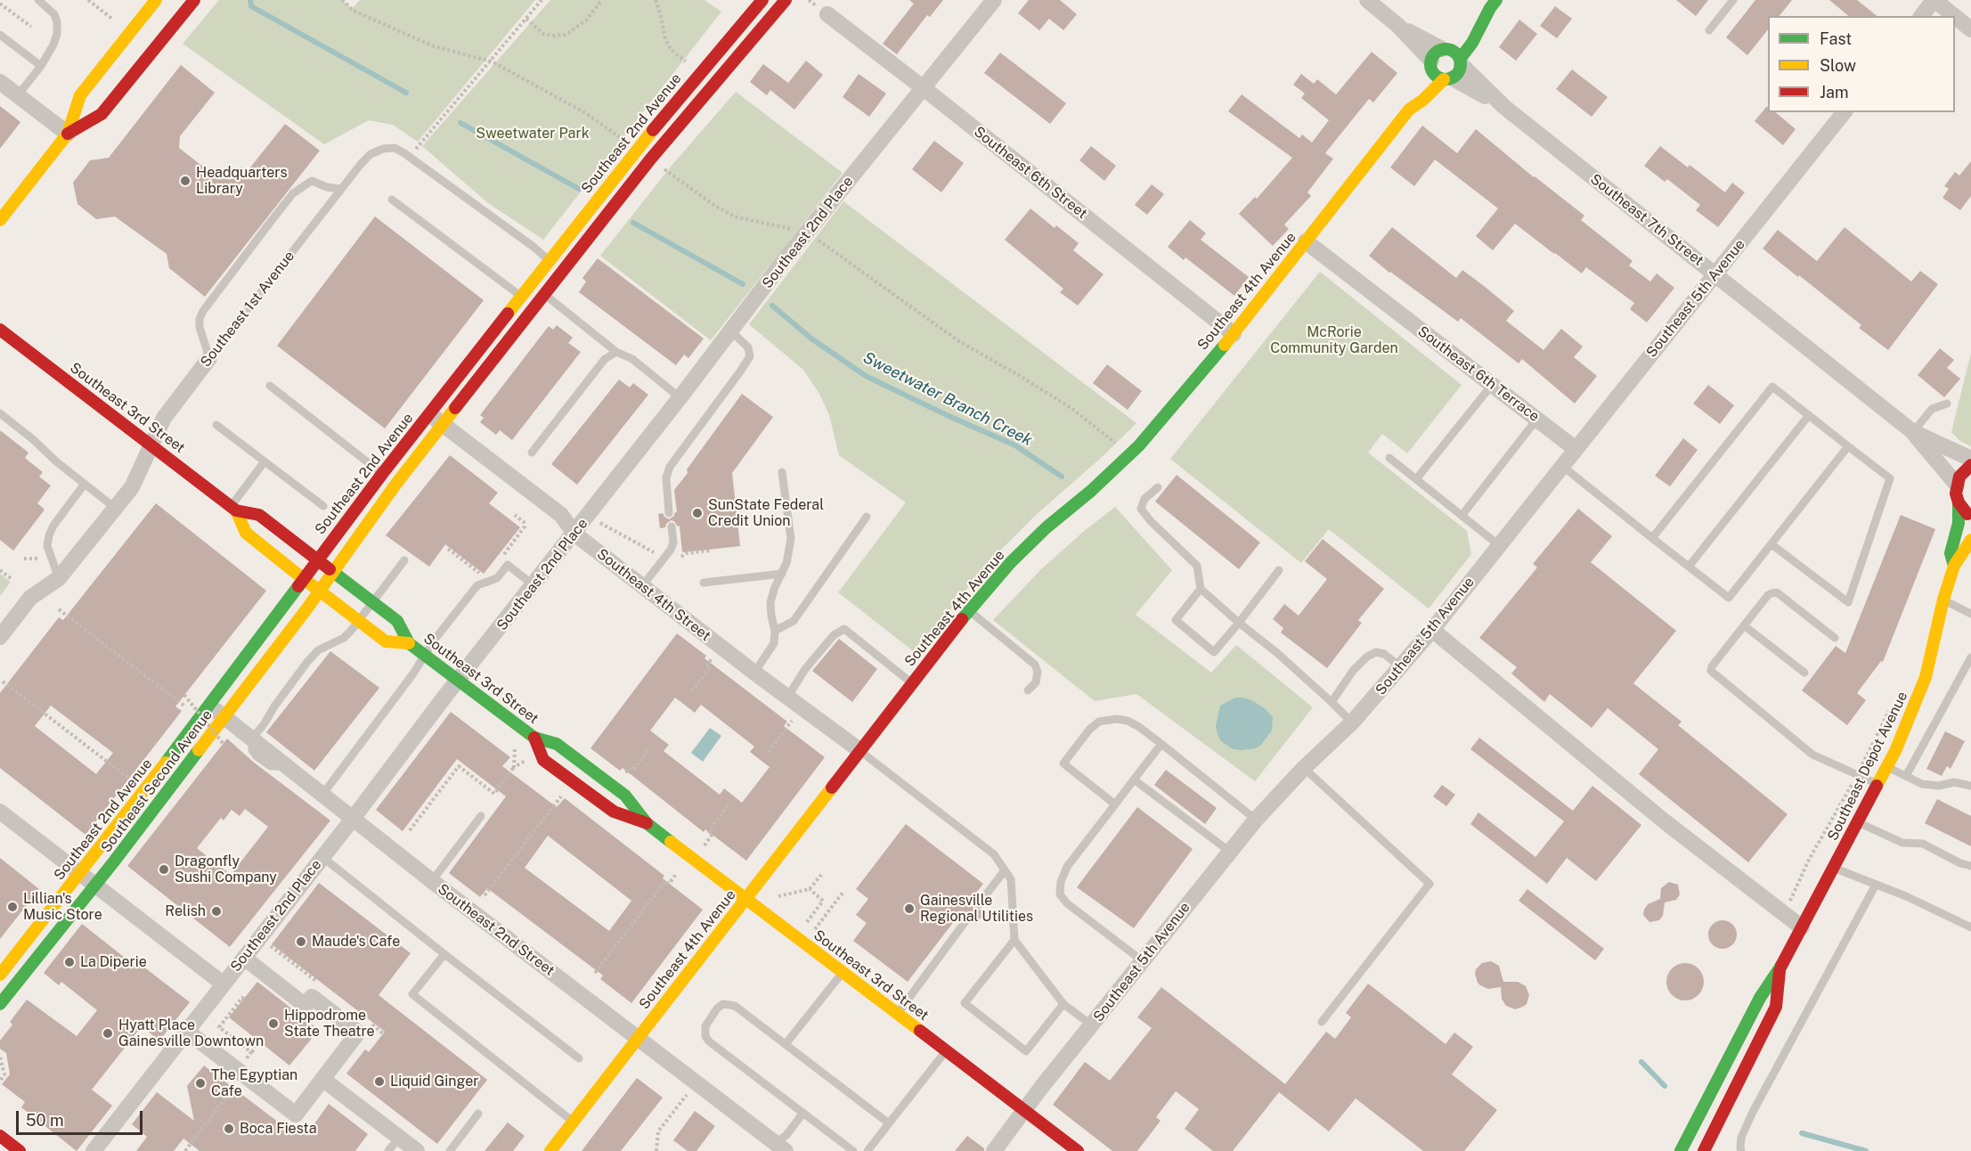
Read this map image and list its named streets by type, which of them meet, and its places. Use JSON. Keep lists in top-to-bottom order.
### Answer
{
  "streets": {
    "street": [
      "Southeast 2nd Avenue",
      "Southeast 6th Street",
      "Southeast 7th Street",
      "Southeast 2nd Place",
      "Southeast 4th Avenue",
      "Southeast 5th Avenue",
      "Southeast 1st Avenue",
      "Southeast 6th Terrace",
      "Southeast 3rd Street",
      "Southeast 4th Street",
      "Southeast Depot Avenue",
      "Southeast Second Avenue",
      "Southeast 2nd Street"
    ]
  },
  "crossings": [
    ["Southeast 2nd Avenue", "Southeast 1st Avenue"],
    ["Southeast 2nd Avenue", "Southeast 3rd Street"],
    ["Southeast 2nd Avenue", "Southeast 4th Street"],
    ["Southeast 2nd Avenue", "Southeast Second Avenue"],
    ["Southeast 2nd Avenue", "Southeast 2nd Street"],
    ["Southeast 6th Street", "Southeast 2nd Place"],
    ["Southeast 6th Street", "Southeast 4th Avenue"],
    ["Southeast 7th Street", "Southeast 4th Avenue"],
    ["Southeast 7th Street", "Southeast 5th Avenue"],
    ["Southeast 7th Street", "Southeast Depot Avenue"],
    ["Southeast 2nd Place", "Southeast 3rd Street"],
    ["Southeast 2nd Place", "Southeast 4th Street"],
    ["Southeast 2nd Place", "Southeast 2nd Street"],
    ["Southeast 4th Avenue", "Southeast 6th Terrace"],
    ["Southeast 4th Avenue", "Southeast 3rd Street"],
    ["Southeast 4th Avenue", "Southeast 4th Street"],
    ["Southeast 4th Avenue", "Southeast 2nd Street"],
    ["Southeast 5th Avenue", "Southeast 6th Terrace"],
    ["Southeast 5th Avenue", "Southeast 3rd Street"],
    ["Southeast 1st Avenue", "Southeast 3rd Street"],
    ["Southeast 3rd Street", "Southeast Second Avenue"],
    ["Southeast Second Avenue", "Southeast 2nd Street"]
  ],
  "water": ["Sweetwater Branch Creek"],
  "parks": ["Sweetwater Park", "McRorie Community Garden"],
  "places": [
    "Headquarters Library",
    "SunState Federal Credit Union",
    "Dragonfly Sushi Company",
    "Lillian's Music Store",
    "Gainesville Regional Utilities",
    "Relish",
    "Maude's Cafe",
    "La Diperie",
    "Hippodrome State Theatre",
    "Hyatt Place Gainesville Downtown",
    "Liquid Ginger",
    "The Egyptian Cafe",
    "Boca Fiesta"
  ],
  "legend": ["Fast", "Slow", "Jam"],
  "scale_bar": "50 m"
}
